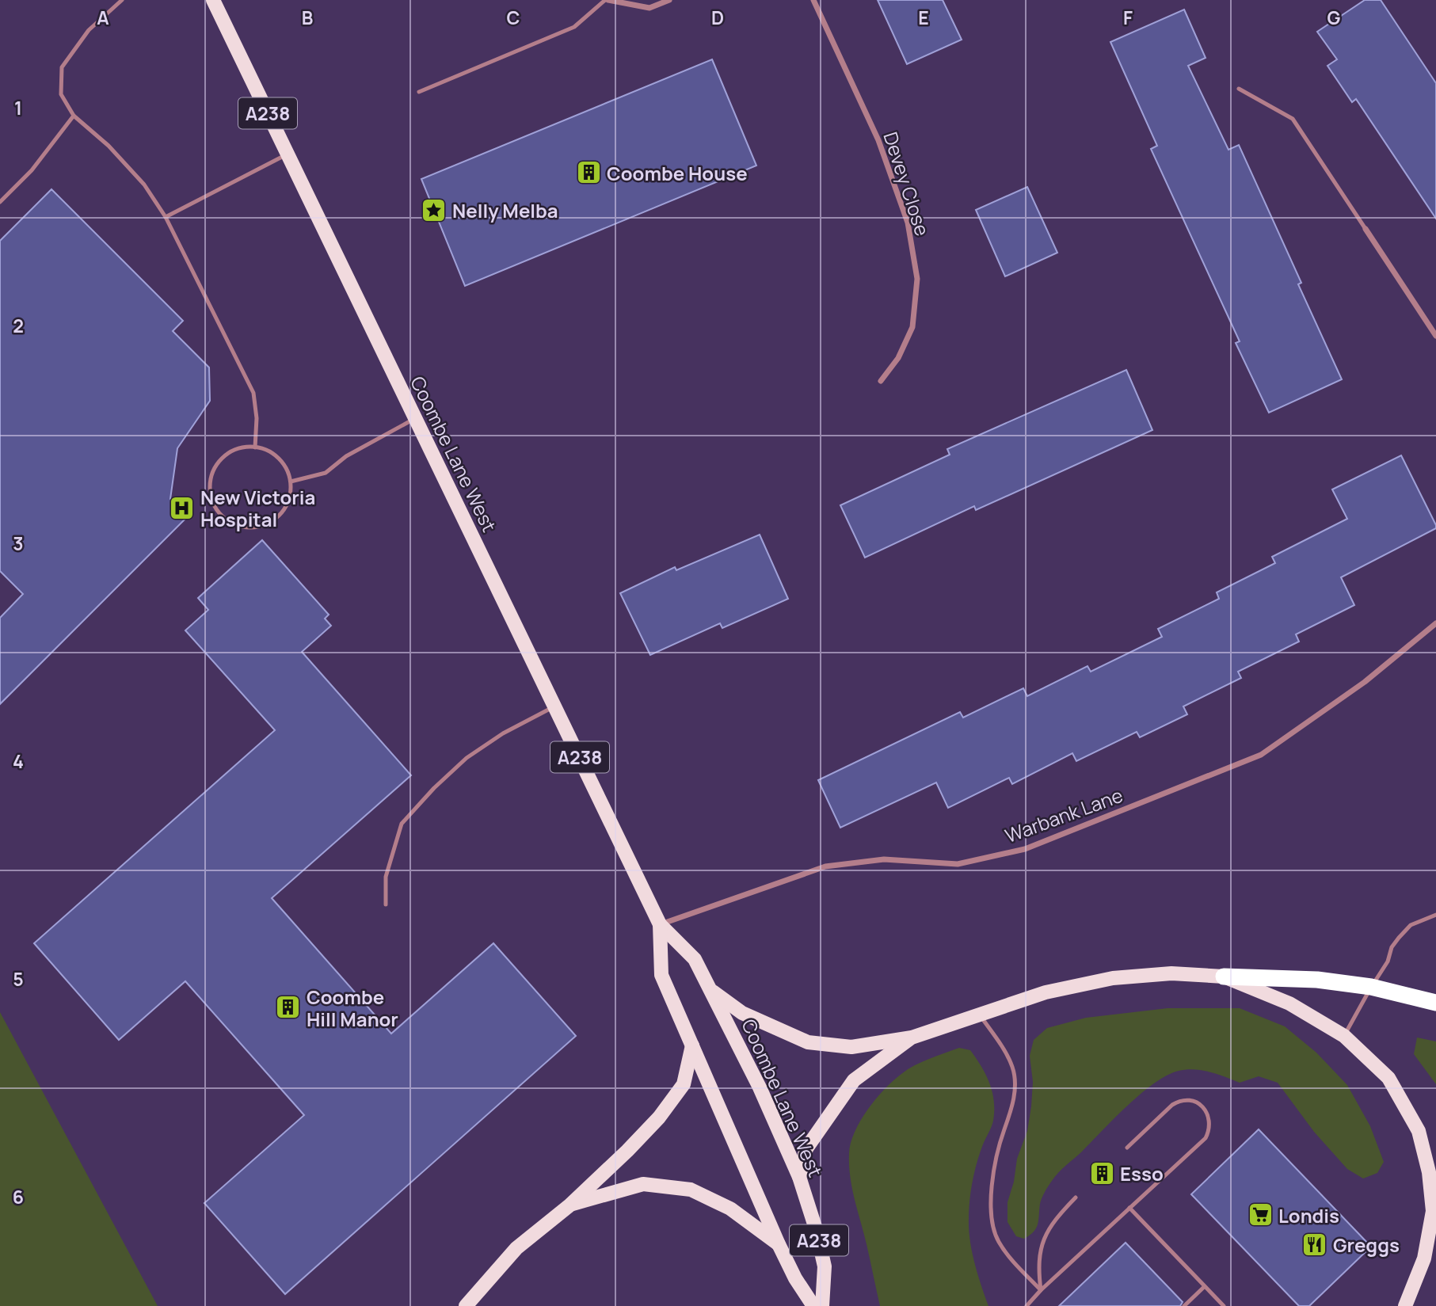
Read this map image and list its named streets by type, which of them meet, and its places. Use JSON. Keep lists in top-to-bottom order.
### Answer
{
  "streets": {
    "main road": ["A238", "Coombe Lane West"],
    "street": ["Devey Close", "Warbank Lane"]
  },
  "crossings": [
    ["Coombe Lane West", "Warbank Lane"]
  ],
  "places": {
    "building": ["Coombe House", "Coombe Hill Manor", "Esso"],
    "place": ["Nelly Melba"],
    "hospital": ["New Victoria Hospital"],
    "supermarket": ["Londis"],
    "restaurant": ["Greggs"]
  },
  "grid": {
    "columns": [
      "A",
      "B",
      "C",
      "D",
      "E",
      "F",
      "G"
    ],
    "rows": [
      "1",
      "2",
      "3",
      "4",
      "5",
      "6"
    ]
  }
}
